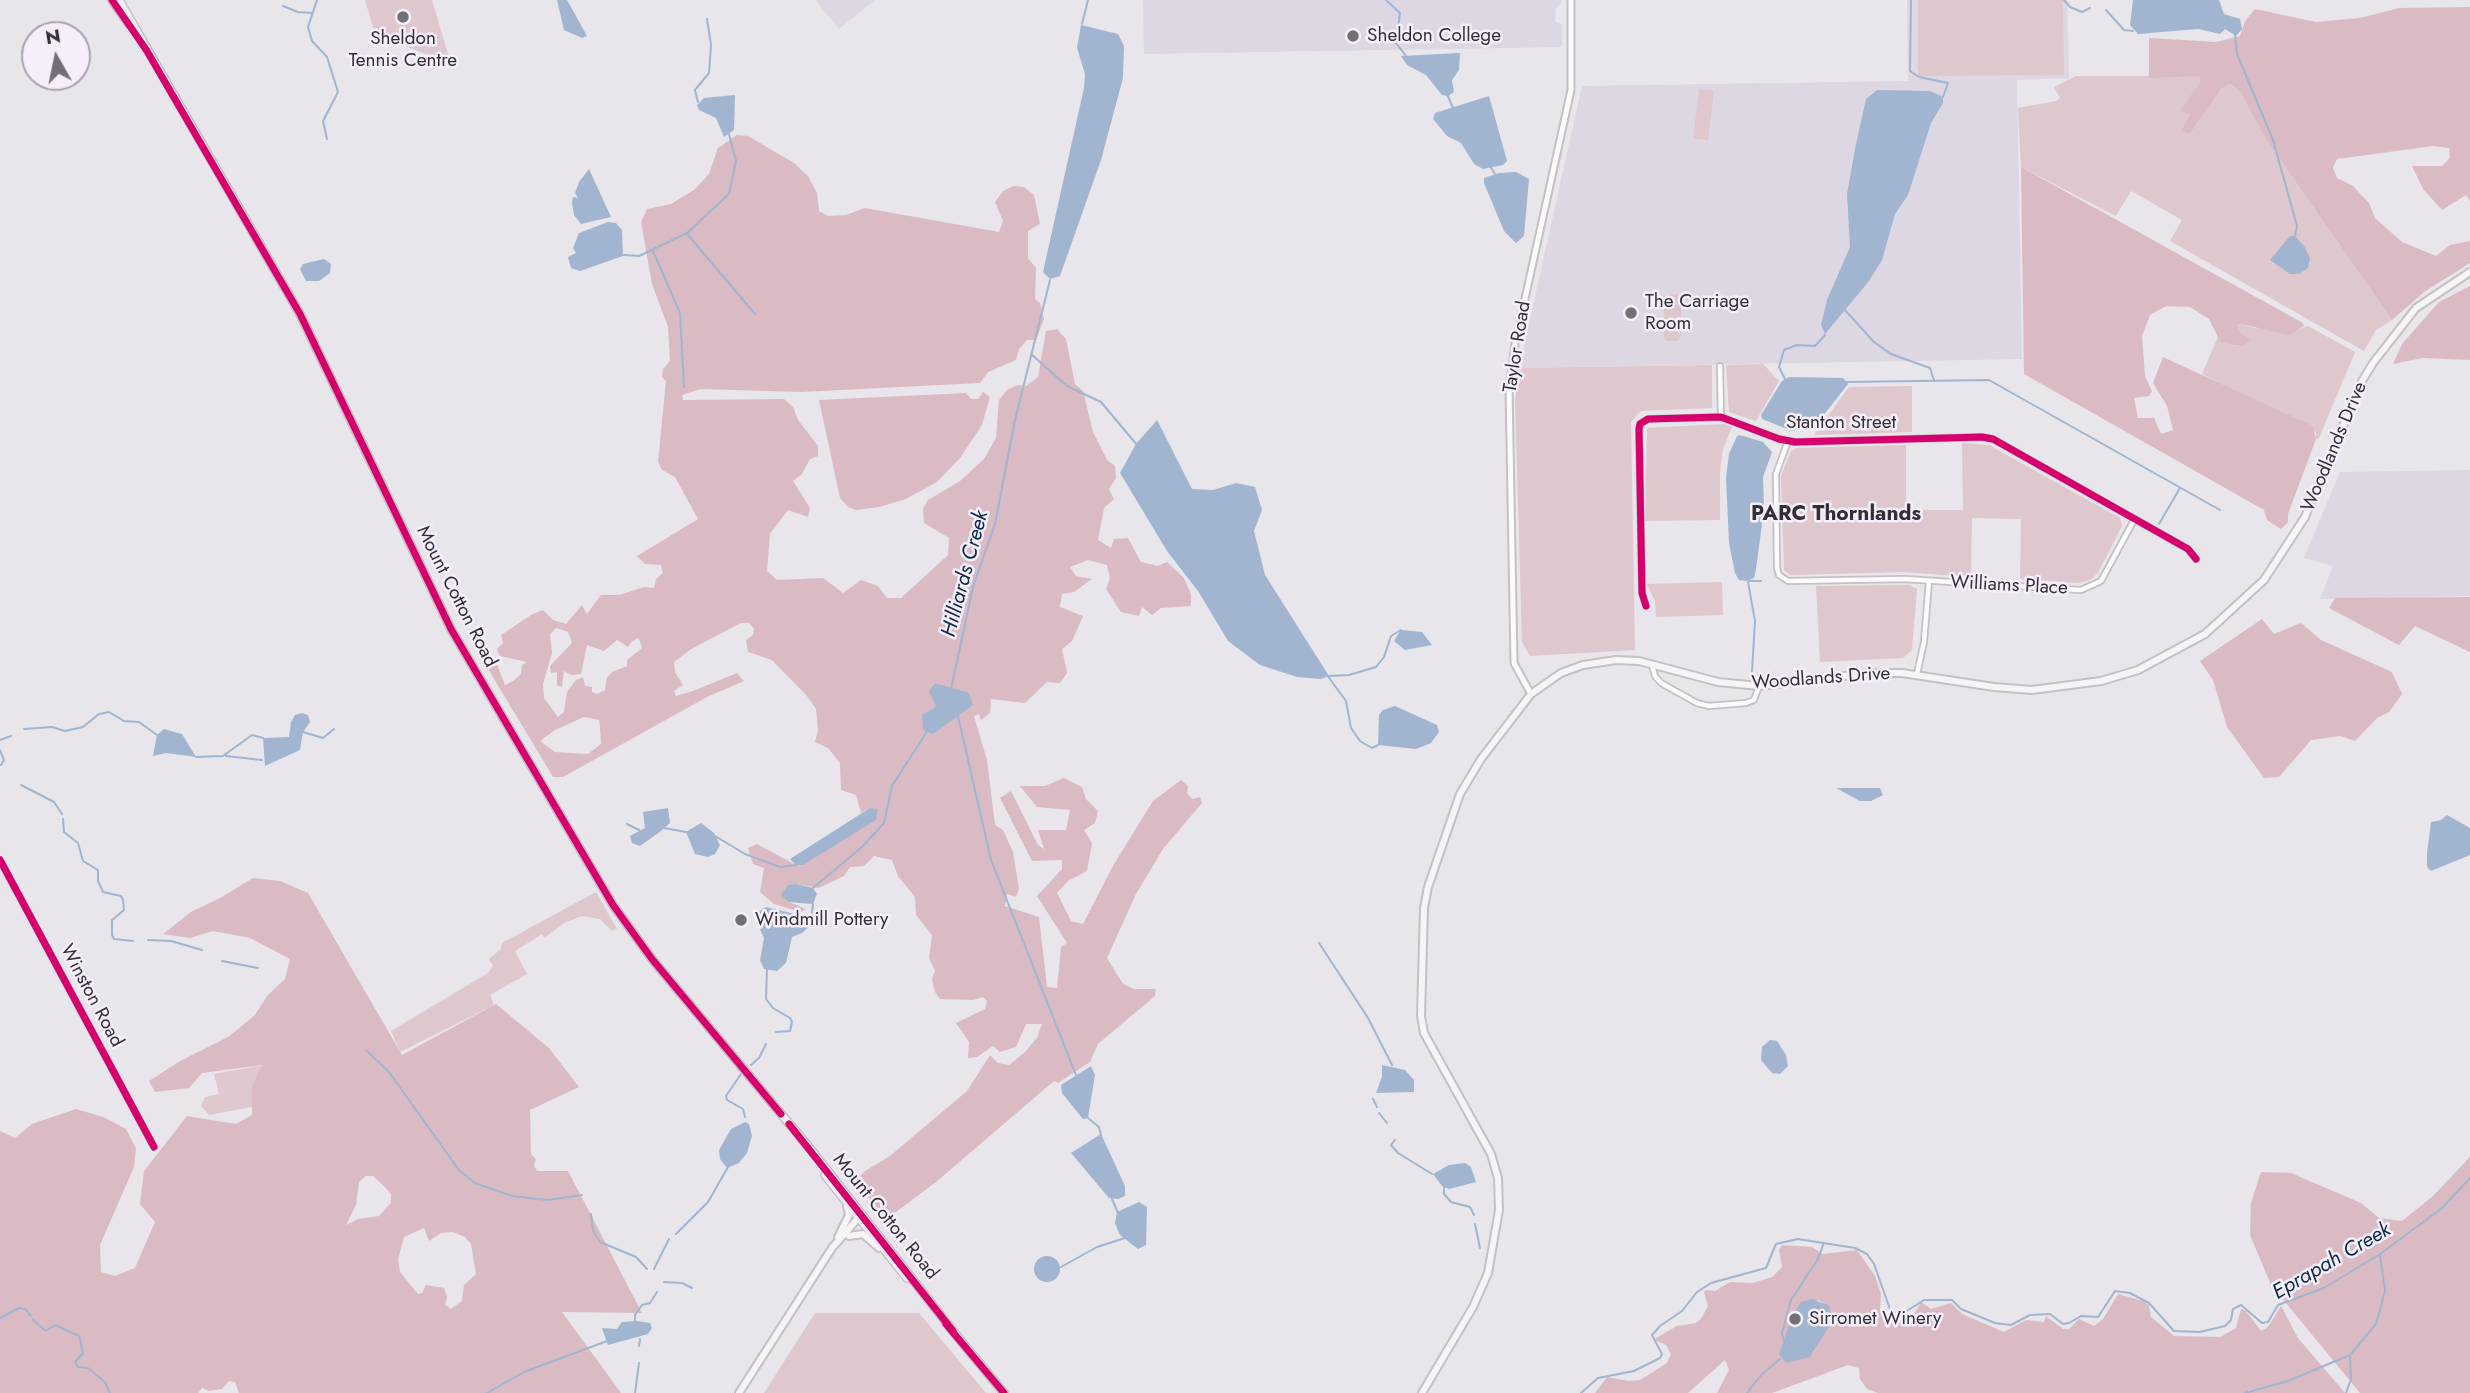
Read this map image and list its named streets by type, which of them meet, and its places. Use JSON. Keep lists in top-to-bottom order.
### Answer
{
  "streets": {
    "main road": ["Woodlands Drive", "Mount Cotton Road"],
    "street": [
      "Taylor Road",
      "Stanton Street",
      "Williams Place",
      "Winston Road"
    ]
  },
  "crossings": [
    ["Taylor Road", "Woodlands Drive"],
    ["Stanton Street", "Williams Place"],
    ["Woodlands Drive", "Williams Place"]
  ],
  "districts": ["PARC Thornlands"],
  "water": ["Hilliards Creek", "Eprapah Creek"],
  "places": [
    "Sheldon Tennis Centre",
    "Sheldon College",
    "The Carriage Room",
    "Windmill Pottery",
    "Sirromet Winery"
  ],
  "north": "top"
}
